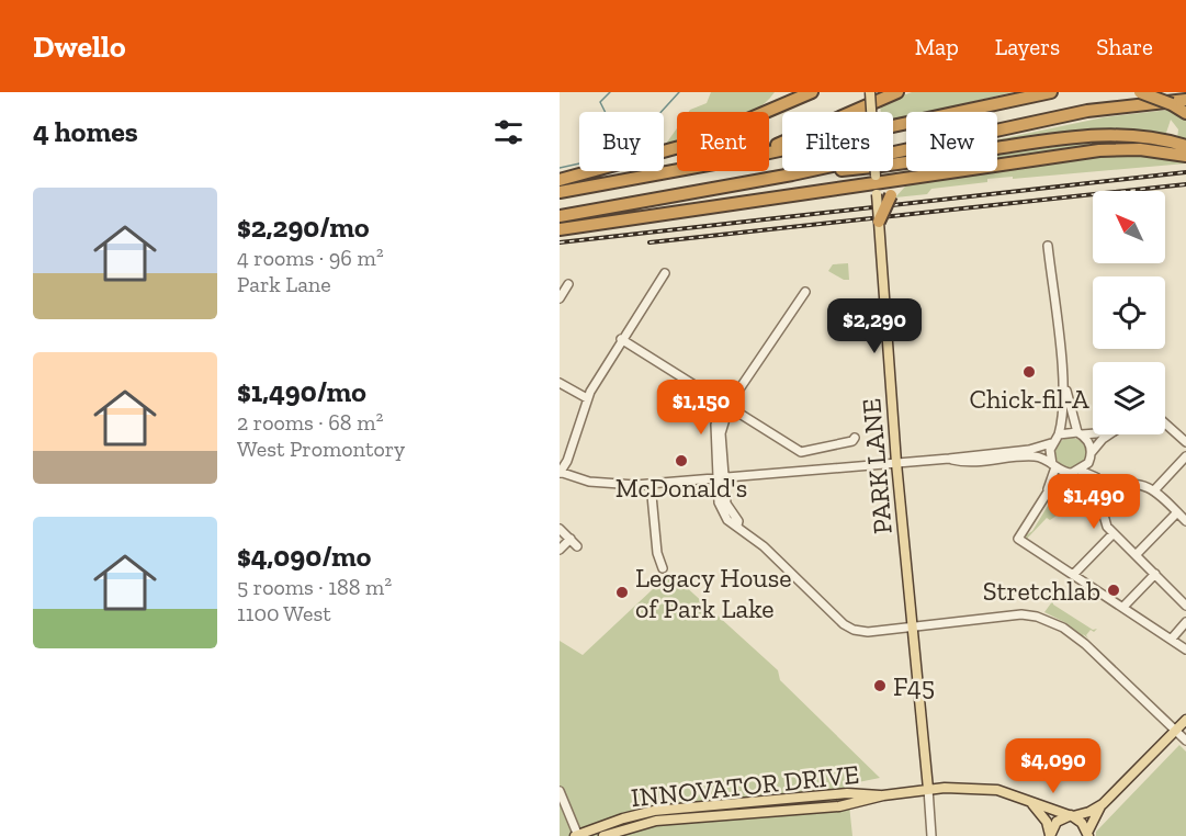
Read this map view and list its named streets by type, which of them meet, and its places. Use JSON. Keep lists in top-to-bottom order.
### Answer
{
  "streets": {
    "main road": ["PARK LANE", "INNOVATOR DRIVE"]
  },
  "crossings": [
    ["PARK LANE", "INNOVATOR DRIVE"]
  ],
  "places": [
    "Chick-fil-A",
    "McDonald's",
    "Stretchlab",
    "Legacy House of Park Lake",
    "F45"
  ],
  "north": "top left",
  "page": {
    "header": "Dwello",
    "nav": ["Map", "Layers", "Share"],
    "heading": "4 homes",
    "chip": [
      "Buy",
      "Rent",
      "Filters",
      "New"
    ],
    "list": [
      {
        "name": "$2,290/mo",
        "note": "4 rooms · 96 m² · Park Lane"
      },
      {
        "name": "$1,490/mo",
        "note": "2 rooms · 68 m² · West Promontory"
      },
      {
        "name": "$4,090/mo",
        "note": "5 rooms · 188 m² · 1100 West"
      }
    ],
    "price": [
      "$2,290",
      "$1,150",
      "$1,490",
      "$4,090"
    ]
  }
}
